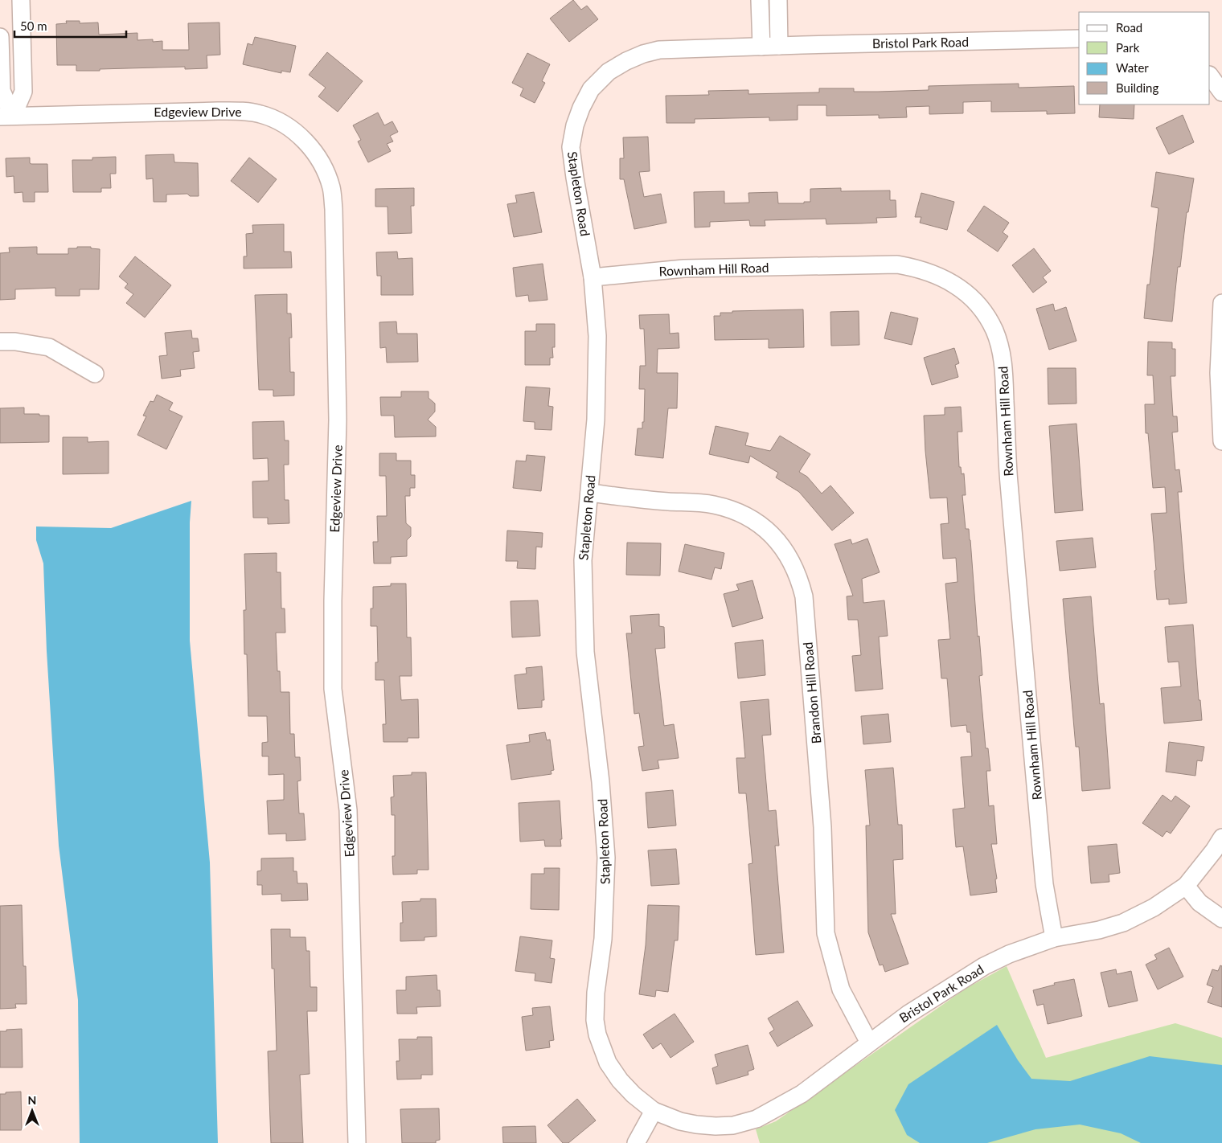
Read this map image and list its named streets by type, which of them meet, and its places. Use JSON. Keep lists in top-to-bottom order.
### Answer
{
  "streets": {
    "street": [
      "Bristol Park Road",
      "Edgeview Drive",
      "Stapleton Road",
      "Rownham Hill Road",
      "Brandon Hill Road"
    ]
  },
  "crossings": [
    ["Bristol Park Road", "Stapleton Road"],
    ["Bristol Park Road", "Rownham Hill Road"],
    ["Bristol Park Road", "Brandon Hill Road"],
    ["Stapleton Road", "Rownham Hill Road"],
    ["Stapleton Road", "Brandon Hill Road"]
  ],
  "legend": [
    "Road",
    "Park",
    "Water",
    "Building"
  ],
  "scale_bar": "50 m",
  "north": "top"
}
